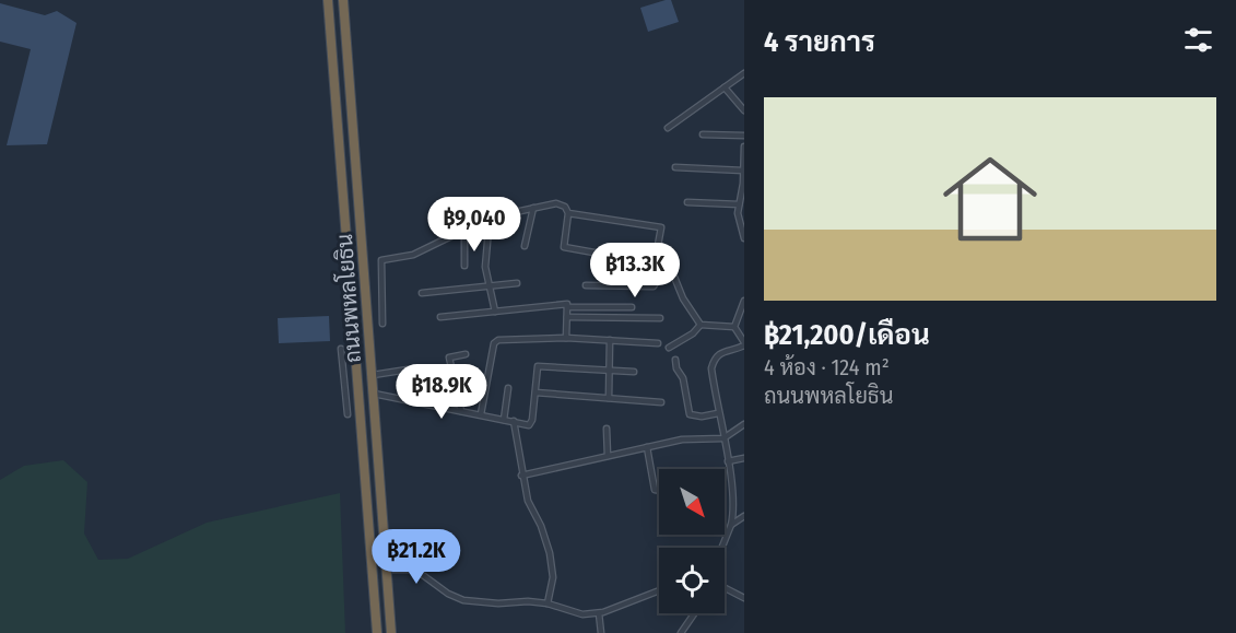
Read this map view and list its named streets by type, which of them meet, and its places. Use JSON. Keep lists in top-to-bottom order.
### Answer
{
  "streets": {
    "highway": ["ถนนพหลโยธิน"]
  },
  "north": "bottom right",
  "page": {
    "heading": "4 รายการ",
    "list": [
      {
        "name": "฿21,200/เดือน",
        "note": "4 ห้อง · 124 m² · ถนนพหลโยธิน"
      }
    ],
    "price": [
      "฿9,040",
      "฿13.3K",
      "฿18.9K",
      "฿21.2K"
    ]
  }
}
